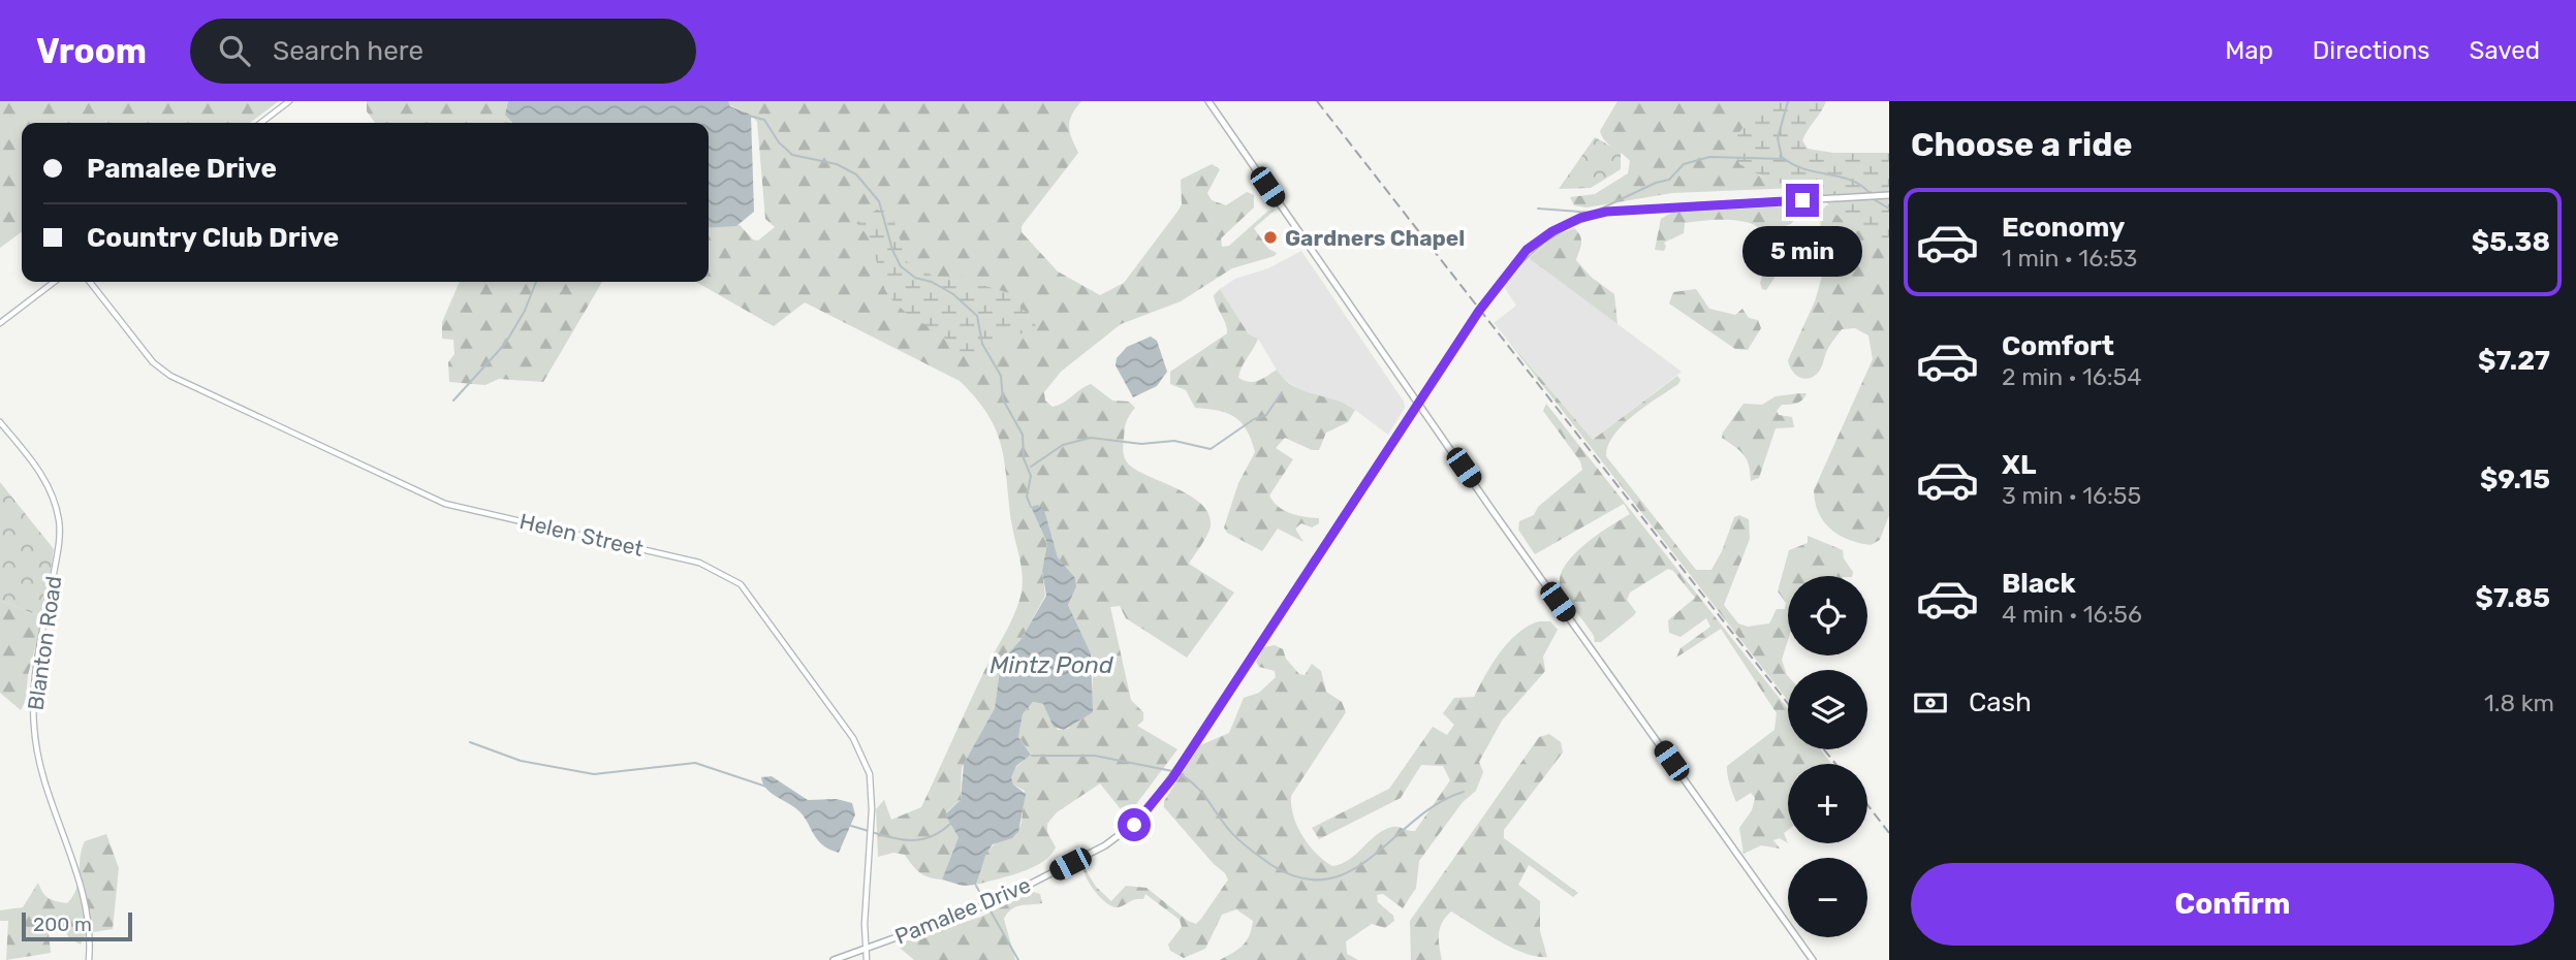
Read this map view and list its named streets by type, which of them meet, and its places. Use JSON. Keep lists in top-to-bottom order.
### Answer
{
  "streets": {
    "main road": ["Pamalee Drive"],
    "street": ["Helen Street", "Blanton Road"]
  },
  "crossings": [
    ["Helen Street", "Pamalee Drive"]
  ],
  "water": ["Mintz Pond"],
  "places": ["Gardners Chapel"],
  "scale_bar": "200 m",
  "page": {
    "header": "Vroom",
    "search": "Search here",
    "nav": ["Map", "Directions", "Saved"],
    "heading": "Choose a ride",
    "banner": ["Pamalee Drive", "Country Club Drive"],
    "list": [
      {
        "name": "Economy",
        "note": "1 min · 16:53",
        "value": "$5.38"
      },
      {
        "name": "Comfort",
        "note": "2 min · 16:54",
        "value": "$7.27"
      },
      {
        "name": "XL",
        "note": "3 min · 16:55",
        "value": "$9.15"
      },
      {
        "name": "Black",
        "note": "4 min · 16:56",
        "value": "$7.85"
      }
    ],
    "bubble": "5 min",
    "map_buttons": ["+", "−"],
    "pay": ["Cash", "1.8 km"],
    "buttons": "Confirm",
    "scale": "200 m"
  }
}
